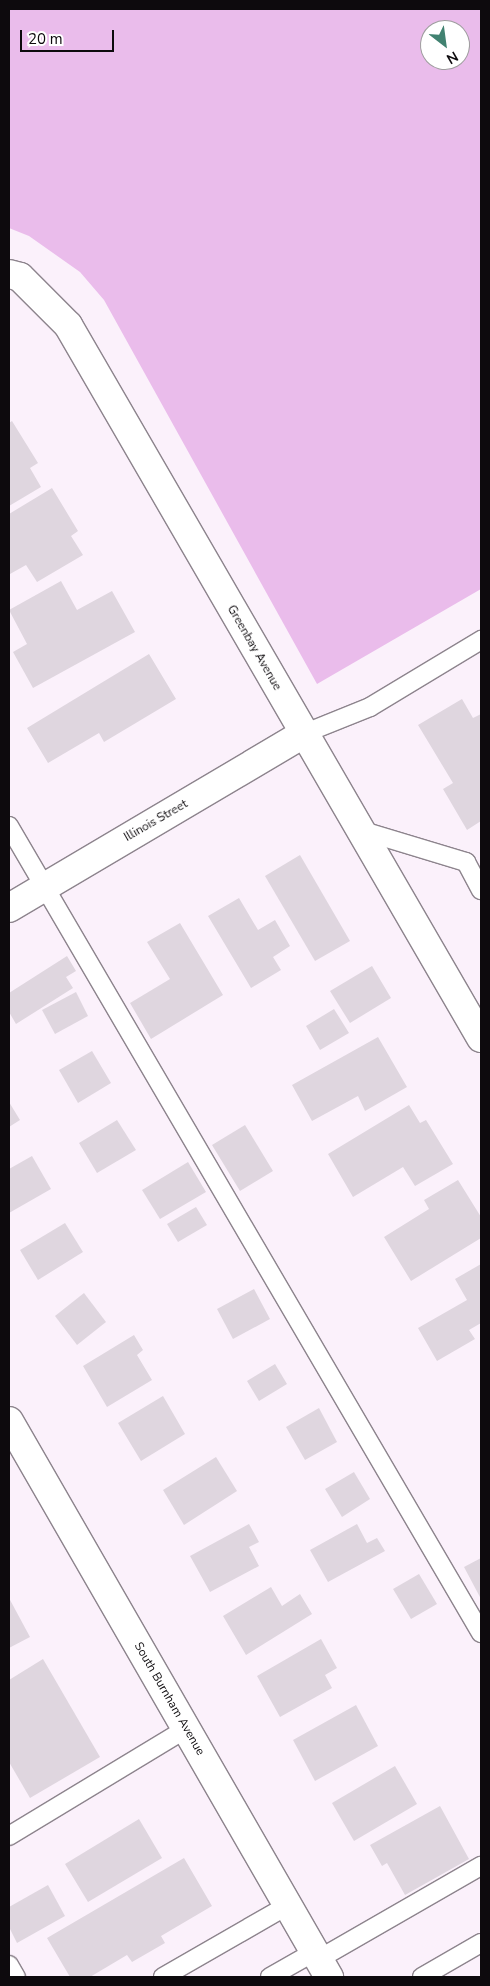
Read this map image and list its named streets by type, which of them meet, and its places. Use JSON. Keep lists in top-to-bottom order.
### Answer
{
  "streets": {
    "street": ["Greenbay Avenue", "Illinois Street", "South Burnham Avenue"]
  },
  "crossings": [
    ["Greenbay Avenue", "Illinois Street"]
  ],
  "scale_bar": "20 m",
  "north": "bottom right"
}
